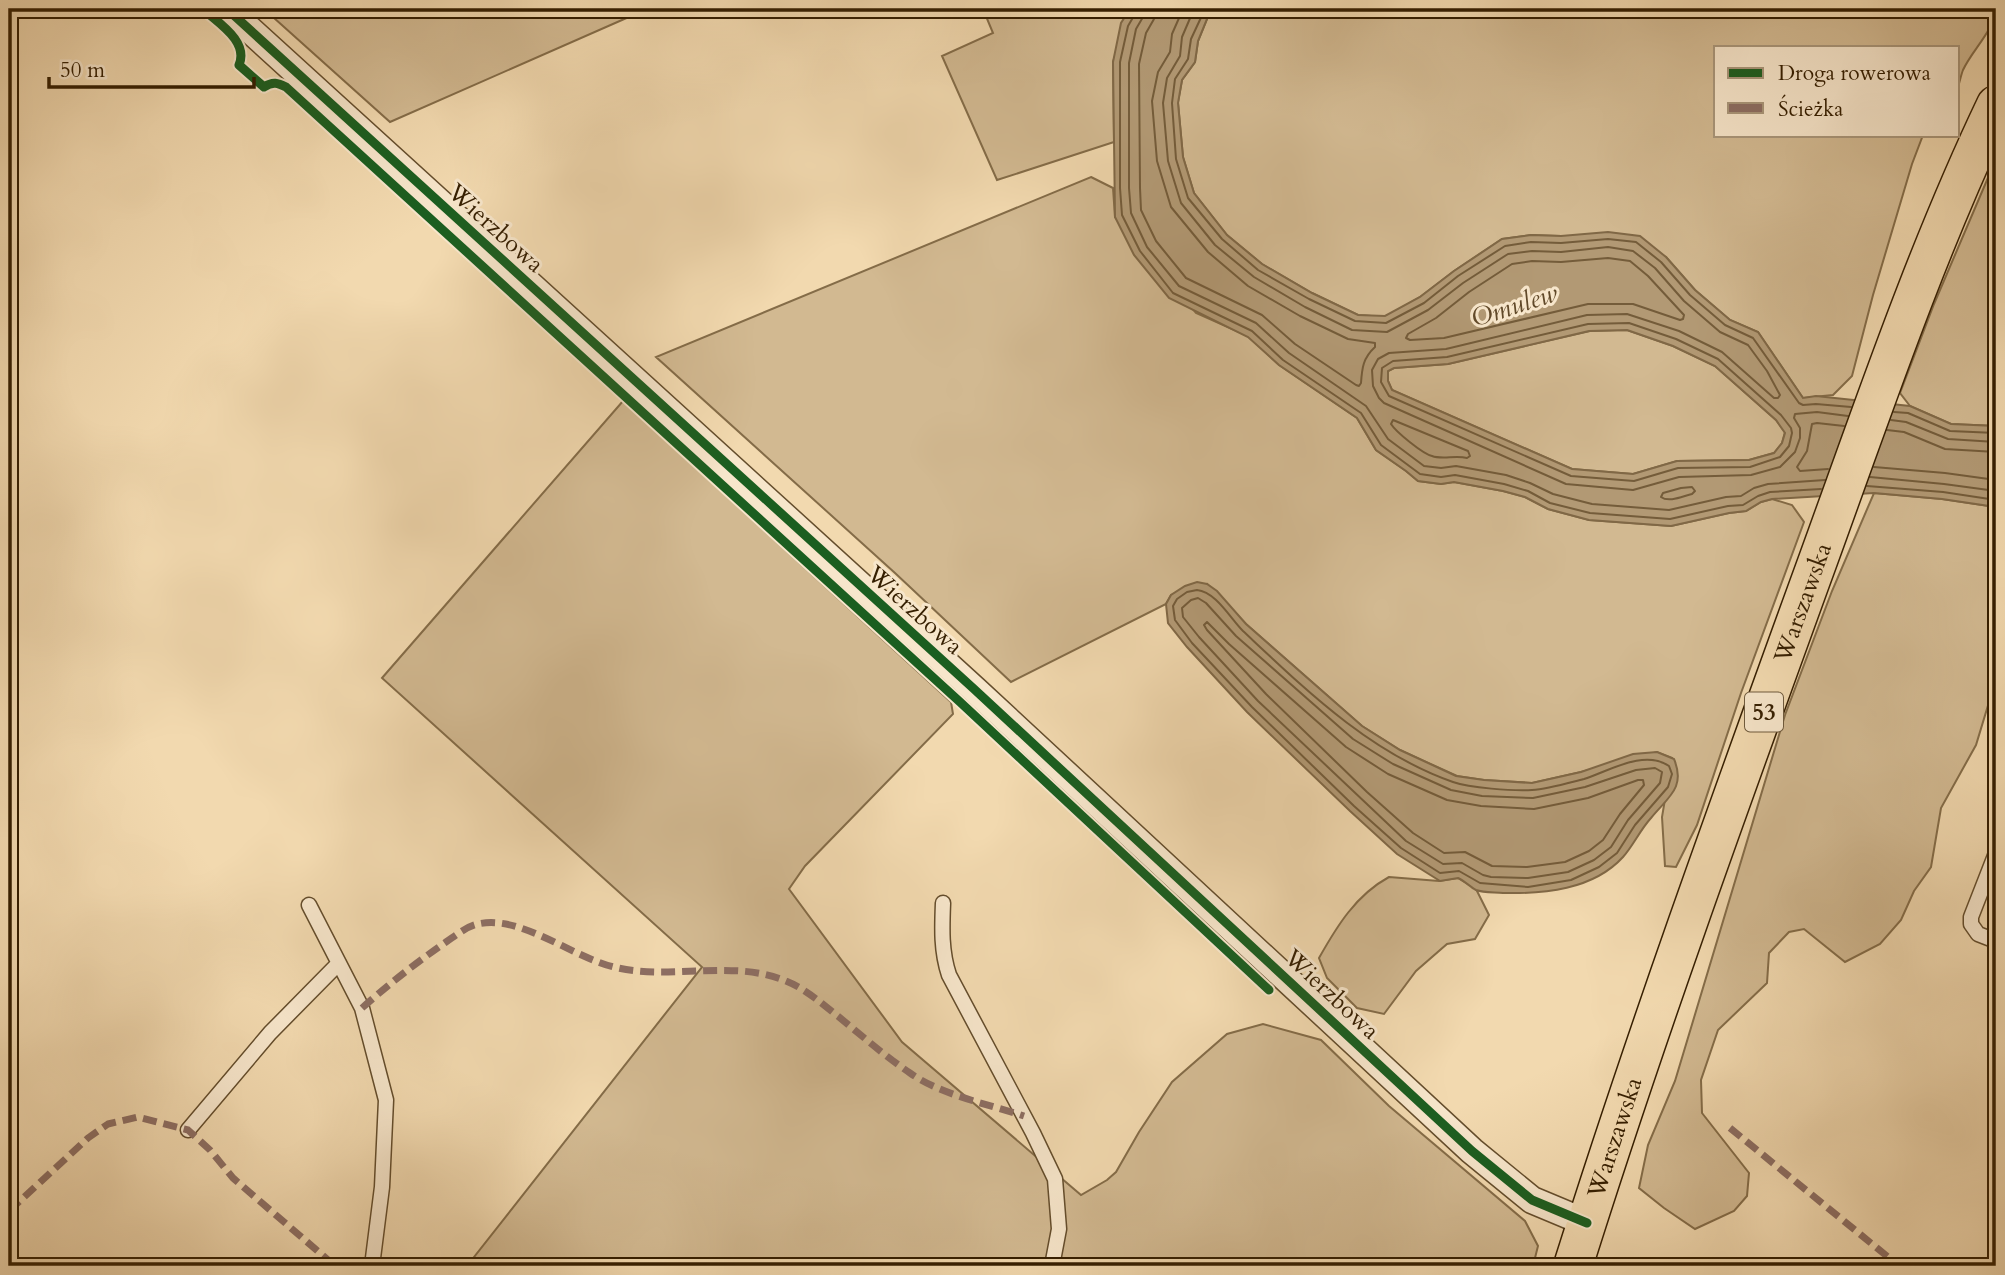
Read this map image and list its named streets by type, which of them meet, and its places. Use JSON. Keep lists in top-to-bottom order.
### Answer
{
  "streets": {
    "main road": ["Warszawska", "53"],
    "street": ["Wierzbowa"]
  },
  "crossings": [
    ["Wierzbowa", "Warszawska"]
  ],
  "water": ["Omulew"],
  "legend": ["Droga rowerowa", "Ścieżka"],
  "scale_bar": "50 m"
}
